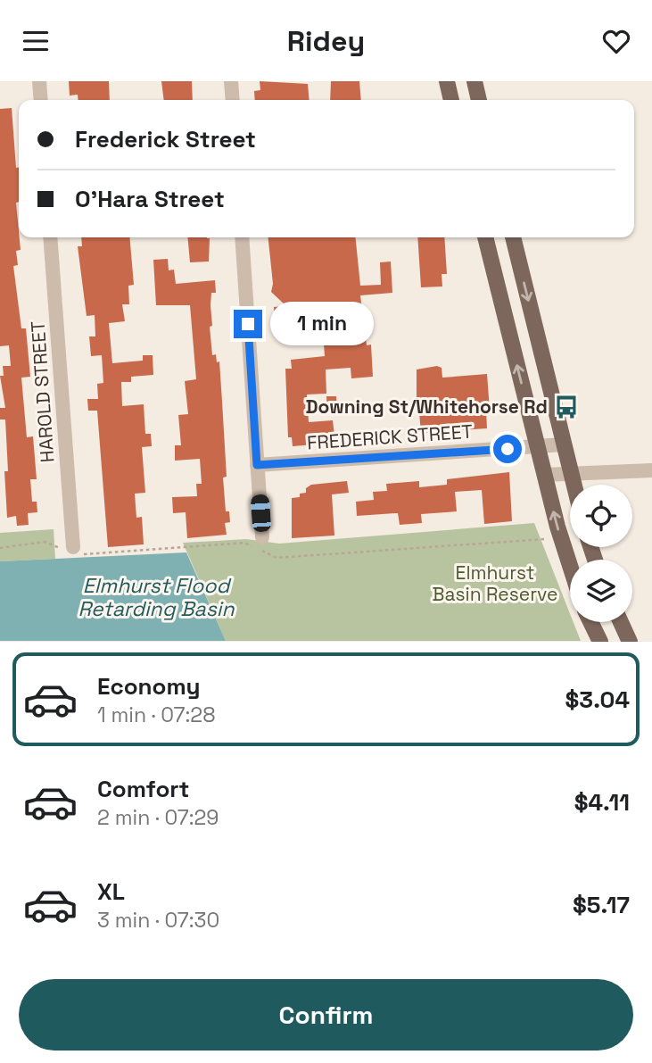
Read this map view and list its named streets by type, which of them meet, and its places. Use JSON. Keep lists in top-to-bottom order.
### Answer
{
  "streets": {
    "street": ["HAROLD STREET", "FREDERICK STREET"]
  },
  "water": ["Elmhurst Flood Retarding Basin"],
  "parks": ["Elmhurst Basin Reserve"],
  "places": {
    "bus stop": ["Downing St/Whitehorse Rd"]
  },
  "page": {
    "header": "Ridey",
    "banner": ["Frederick Street", "O'Hara Street"],
    "bubble": "1 min",
    "list": [
      {
        "name": "Economy",
        "note": "1 min · 07:28",
        "value": "$3.04"
      },
      {
        "name": "Comfort",
        "note": "2 min · 07:29",
        "value": "$4.11"
      },
      {
        "name": "XL",
        "note": "3 min · 07:30",
        "value": "$5.17"
      }
    ],
    "buttons": "Confirm"
  }
}
